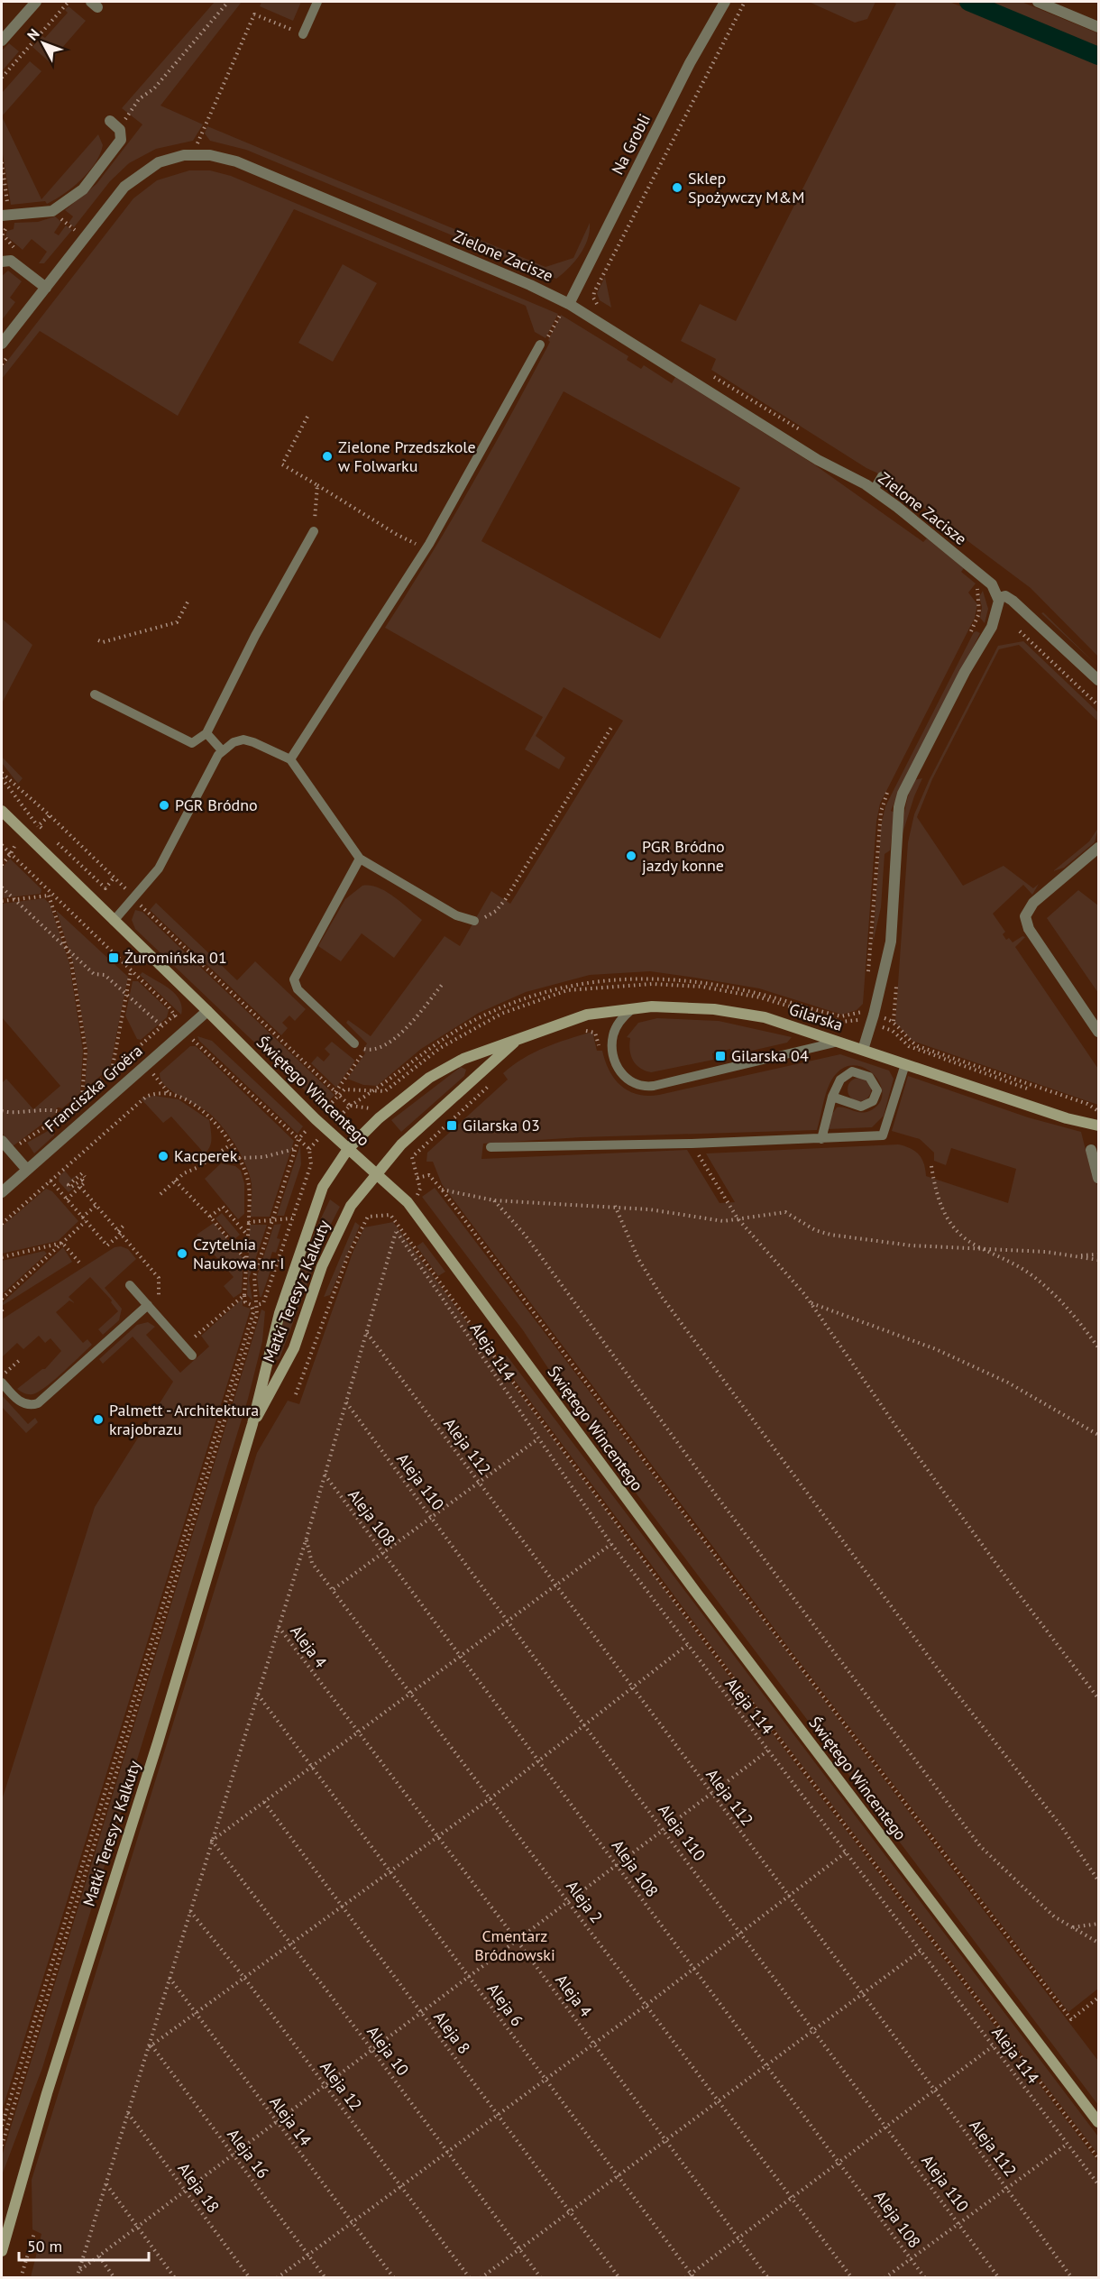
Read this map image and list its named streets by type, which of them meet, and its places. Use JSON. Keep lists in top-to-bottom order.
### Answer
{
  "streets": {
    "street": [
      "Na Grobli",
      "Zielone Zacisze",
      "Gilarska",
      "Franciszka Groëra",
      "Świętego Wincentego",
      "Matki Teresy z Kalkuty"
    ],
    "path": [
      "Aleja 114",
      "Aleja 112",
      "Aleja 110",
      "Aleja 108",
      "Aleja 4",
      "Aleja 2",
      "Aleja 6",
      "Aleja 8",
      "Aleja 10",
      "Aleja 12",
      "Aleja 14",
      "Aleja 16",
      "Aleja 18"
    ]
  },
  "crossings": [
    ["Na Grobli", "Zielone Zacisze"],
    ["Gilarska", "Świętego Wincentego"],
    ["Gilarska", "Matki Teresy z Kalkuty"],
    ["Franciszka Groëra", "Świętego Wincentego"],
    ["Świętego Wincentego", "Matki Teresy z Kalkuty"],
    ["Aleja 114", "Aleja 112"]
  ],
  "parks": ["Cmentarz Bródnowski"],
  "places": {
    "other": [
      "Sklep Spożywczy M&M",
      "Zielone Przedszkole w Folwarku",
      "PGR Bródno",
      "PGR Bródno jazdy konne",
      "Kacperek",
      "Czytelnia Naukowa nr I",
      "Palmett - Architektura krajobrazu"
    ],
    "transit": ["Żuromińska 01", "Gilarska 04", "Gilarska 03"]
  },
  "scale_bar": "50 m",
  "north": "top left"
}
